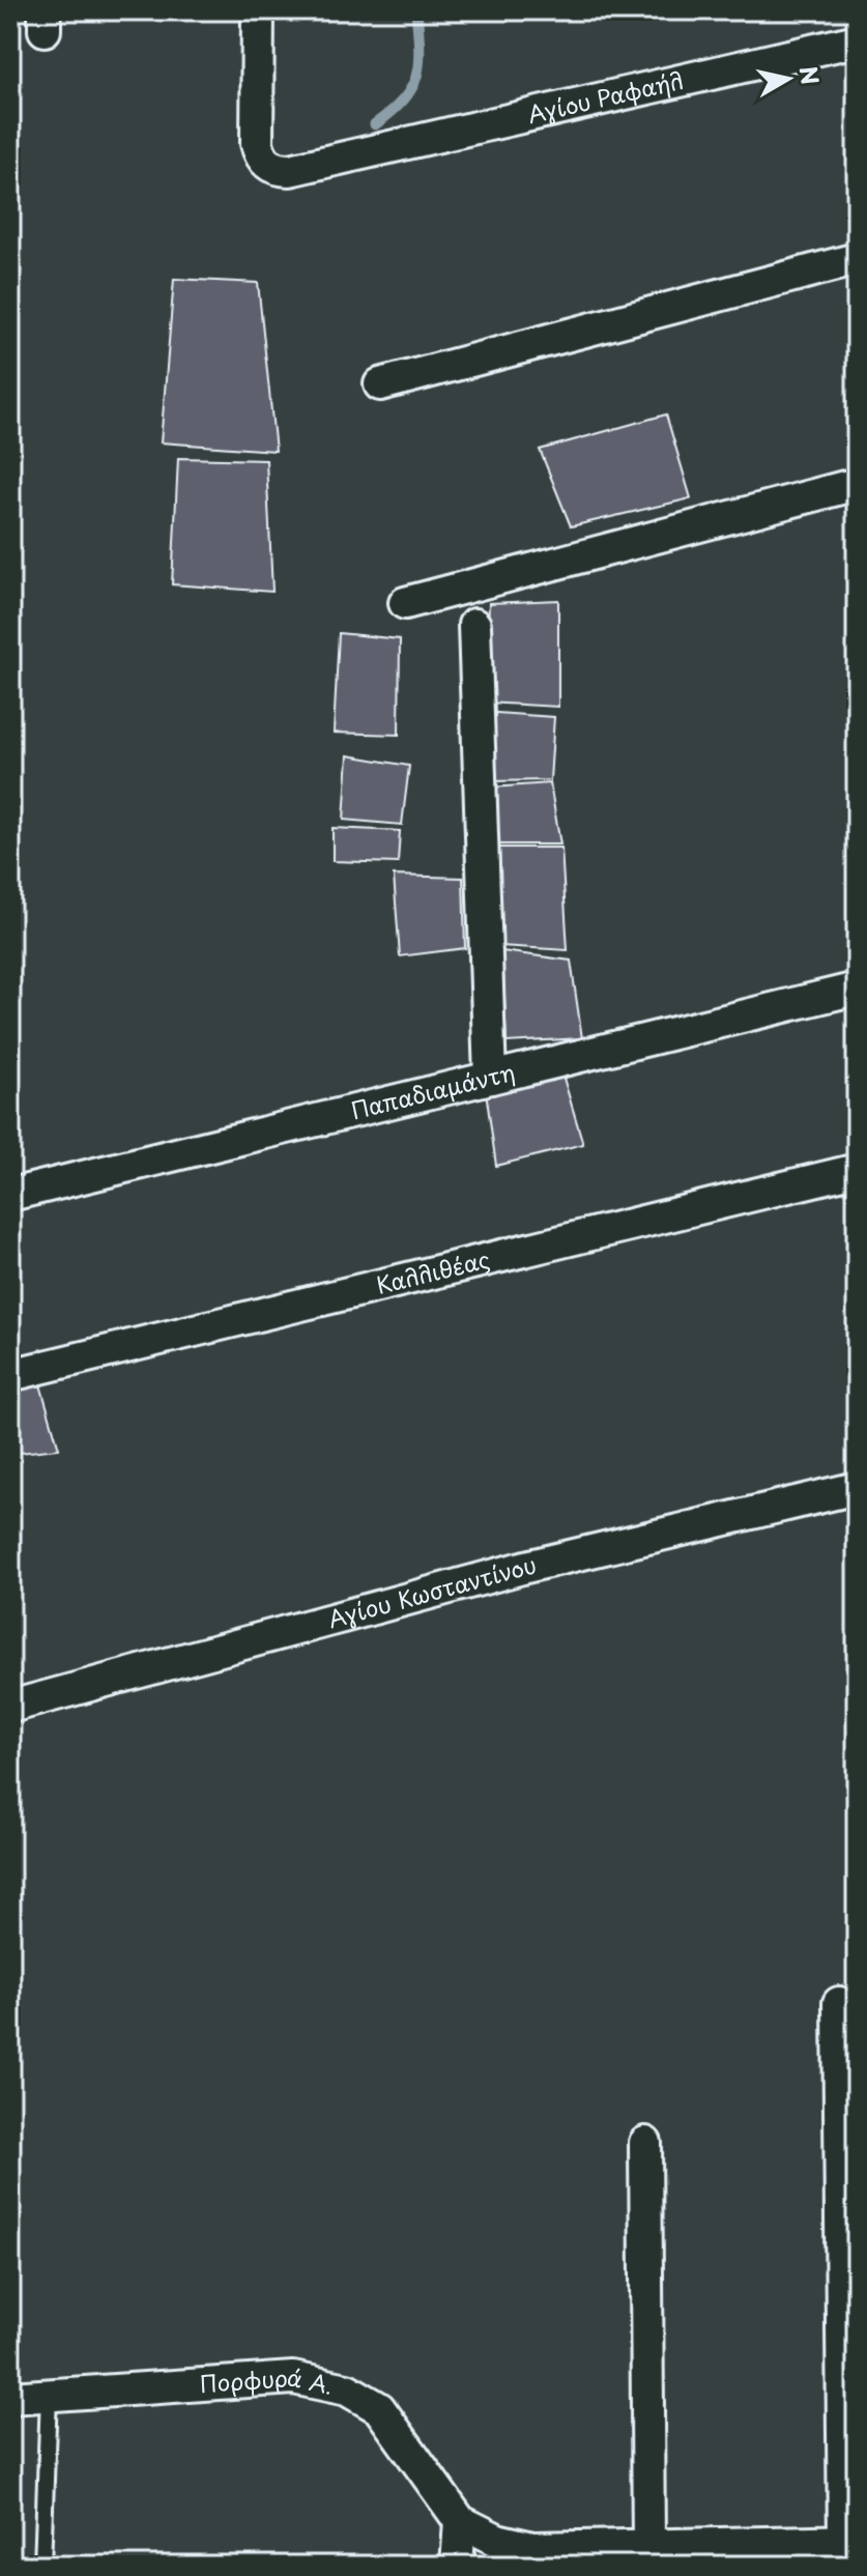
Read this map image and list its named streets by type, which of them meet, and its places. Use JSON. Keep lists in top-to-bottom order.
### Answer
{
  "streets": {
    "street": [
      "Αγίου Ραφαήλ",
      "Παπαδιαμάντη",
      "Καλλιθέας",
      "Αγίου Κωσταντίνου",
      "Πορφυρά Α."
    ]
  },
  "north": "right"
}
